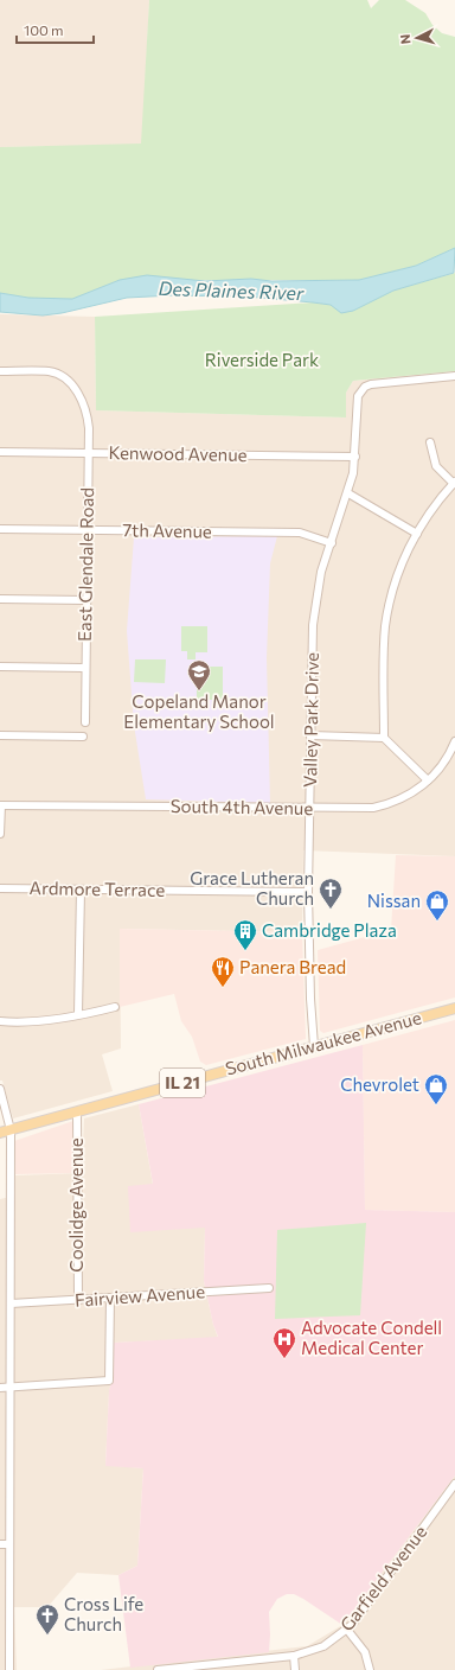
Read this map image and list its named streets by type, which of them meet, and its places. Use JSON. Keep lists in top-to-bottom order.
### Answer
{
  "streets": {
    "main road": ["South Milwaukee Avenue", "IL 21"],
    "street": [
      "Kenwood Avenue",
      "7th Avenue",
      "East Glendale Road",
      "Valley Park Drive",
      "South 4th Avenue",
      "Ardmore Terrace",
      "Coolidge Avenue",
      "Fairview Avenue",
      "Garfield Avenue"
    ]
  },
  "crossings": [
    ["Kenwood Avenue", "East Glendale Road"],
    ["Kenwood Avenue", "Valley Park Drive"],
    ["7th Avenue", "East Glendale Road"],
    ["7th Avenue", "Valley Park Drive"],
    ["Valley Park Drive", "South 4th Avenue"],
    ["Valley Park Drive", "Ardmore Terrace"],
    ["Valley Park Drive", "South Milwaukee Avenue"],
    ["South Milwaukee Avenue", "Coolidge Avenue"],
    ["Coolidge Avenue", "Fairview Avenue"]
  ],
  "water": ["Des Plaines River"],
  "parks": ["Riverside Park"],
  "places": {
    "school or university": ["Copeland Manor Elementary School"],
    "church": ["Grace Lutheran Church", "Cross Life Church"],
    "shop": ["Nissan", "Chevrolet"],
    "building": ["Cambridge Plaza"],
    "restaurant": ["Panera Bread"],
    "hospital": ["Advocate Condell Medical Center"]
  },
  "scale_bar": "100 m",
  "north": "left"
}
